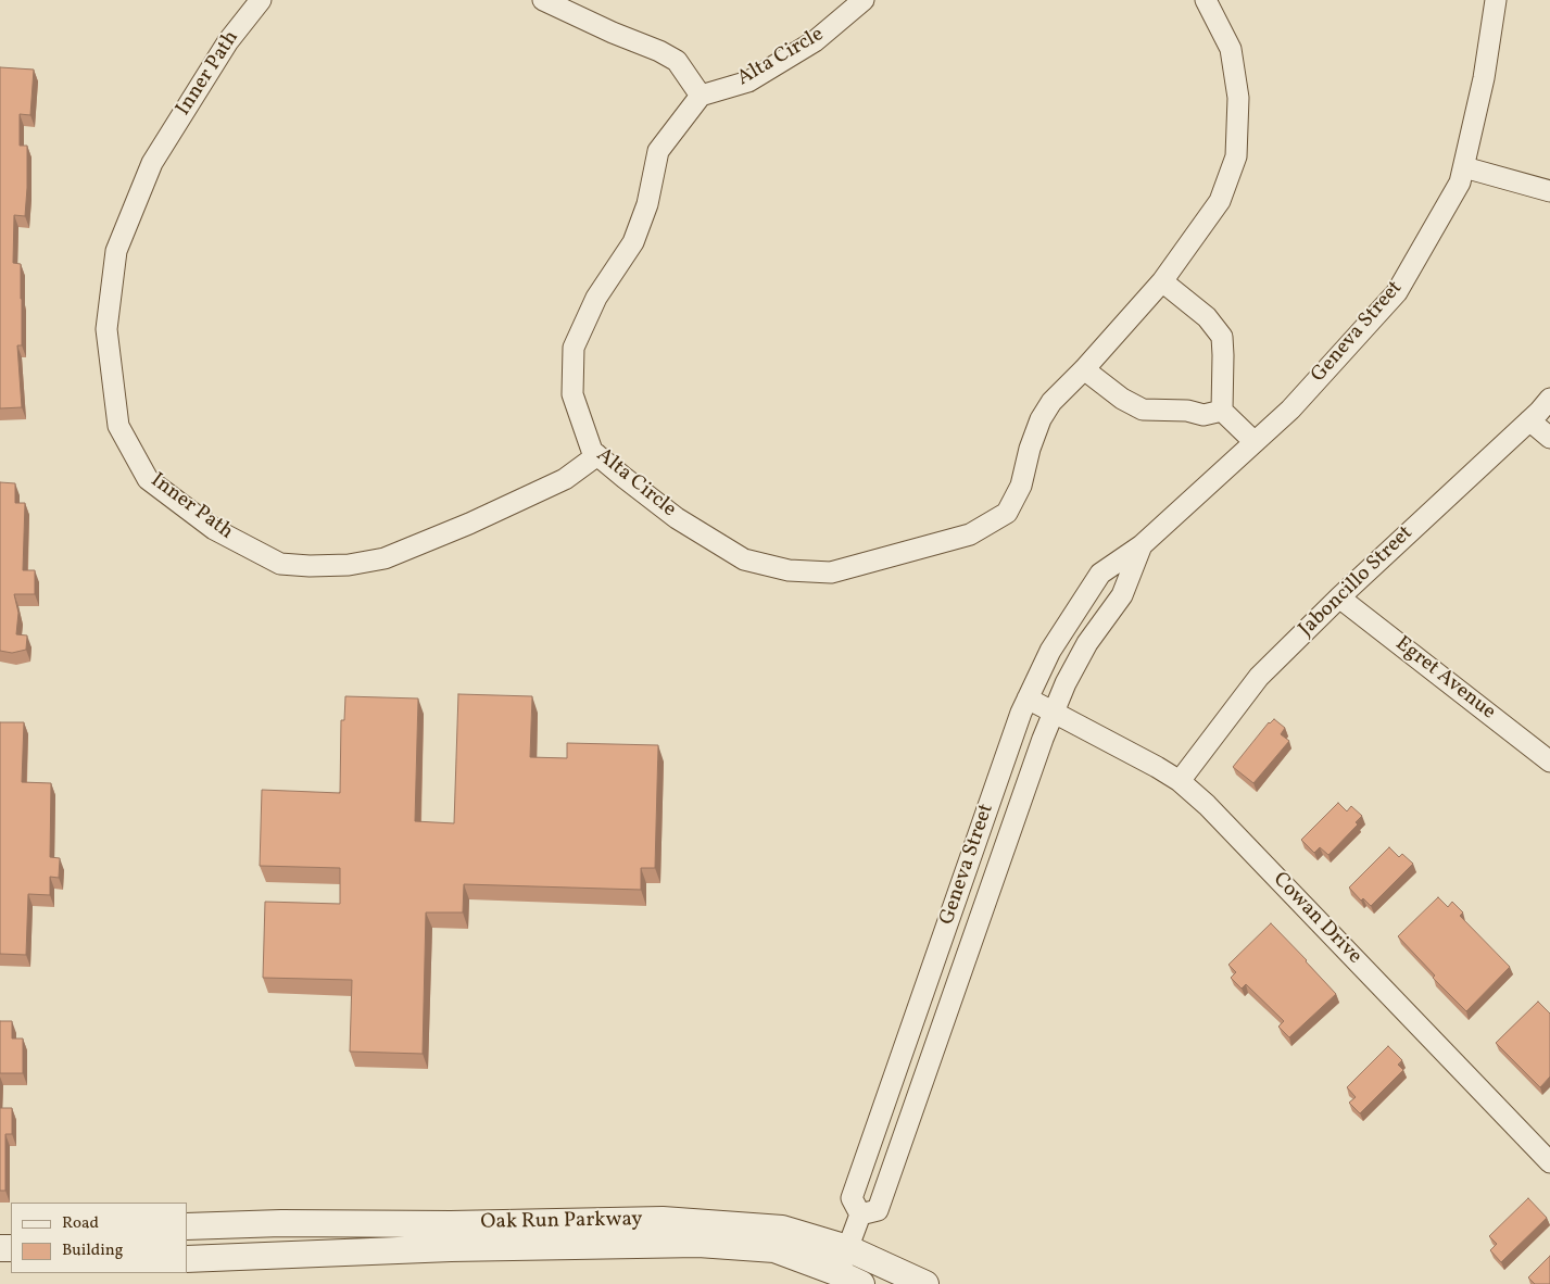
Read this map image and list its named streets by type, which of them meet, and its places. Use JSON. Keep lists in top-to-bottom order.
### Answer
{
  "streets": {
    "street": [
      "Alta Circle",
      "Inner Path",
      "Geneva Street",
      "Jaboncillo Street",
      "Egret Avenue",
      "Cowan Drive",
      "Oak Run Parkway"
    ]
  },
  "crossings": [
    ["Alta Circle", "Inner Path"],
    ["Geneva Street", "Cowan Drive"],
    ["Jaboncillo Street", "Egret Avenue"],
    ["Jaboncillo Street", "Cowan Drive"]
  ],
  "legend": ["Road", "Building"]
}
